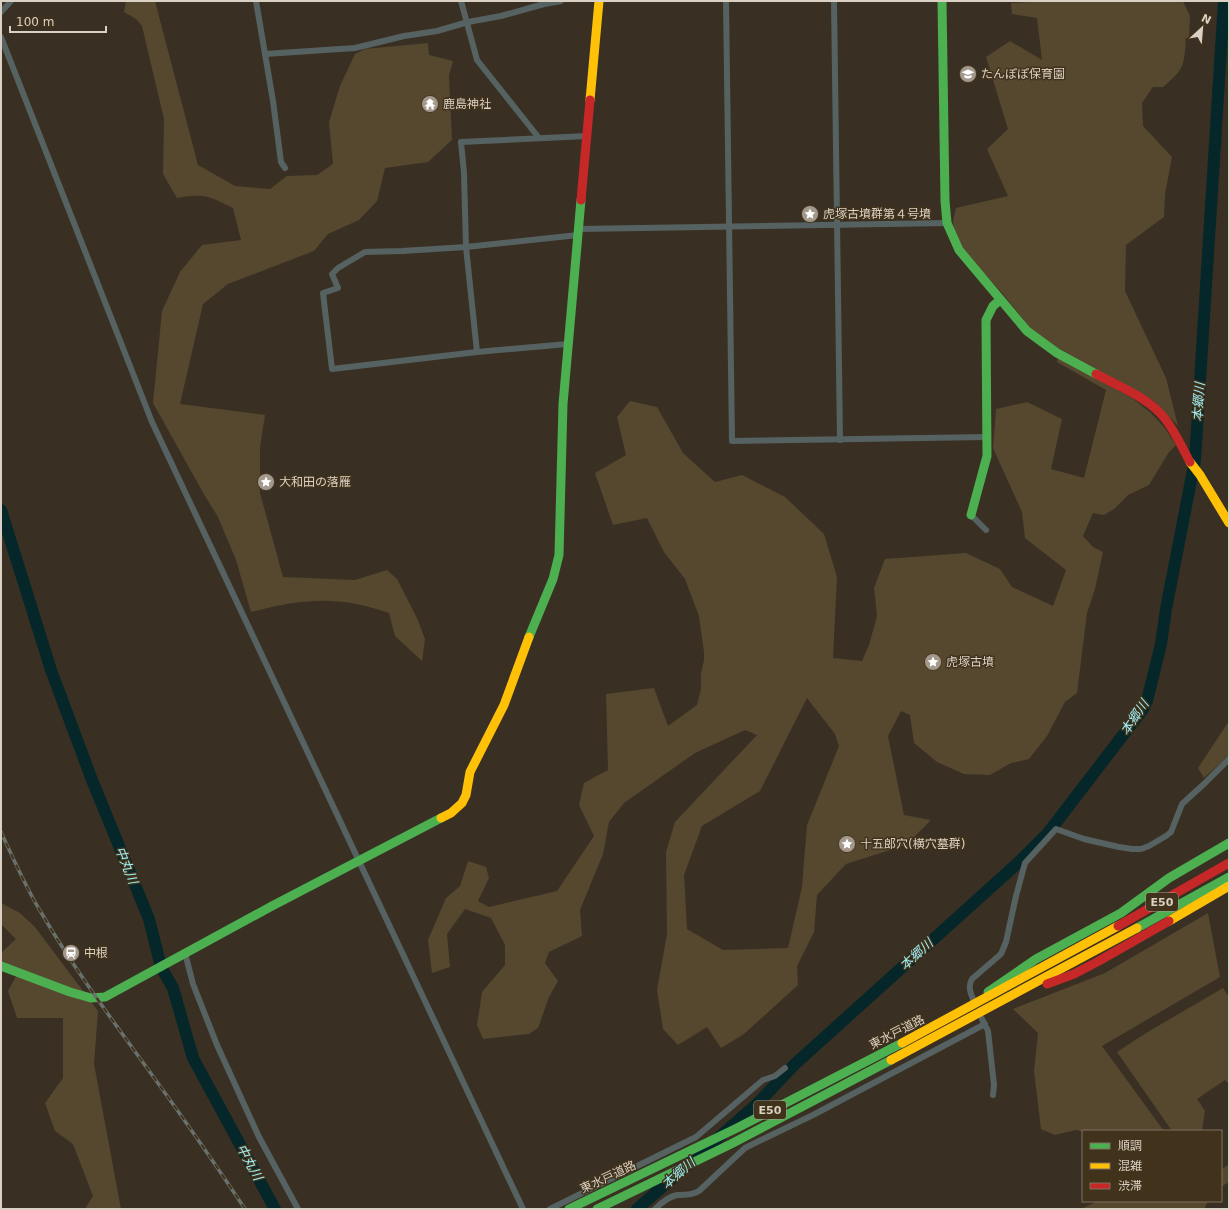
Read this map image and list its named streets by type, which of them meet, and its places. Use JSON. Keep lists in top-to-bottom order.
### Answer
{
  "streets": {
    "main road": ["E50", "東水戸道路"]
  },
  "water": ["本郷川", "中丸川"],
  "places": {
    "school or university": ["たんぽぽ保育園"],
    "temple": ["鹿島神社"],
    "place": [
      "虎塚古墳群第４号墳",
      "大和田の落雁",
      "虎塚古墳",
      "十五郎穴(横穴墓群)"
    ],
    "station": ["中根"]
  },
  "legend": ["順調", "混雑", "渋滞"],
  "scale_bar": "100 m",
  "north": "top right"
}
